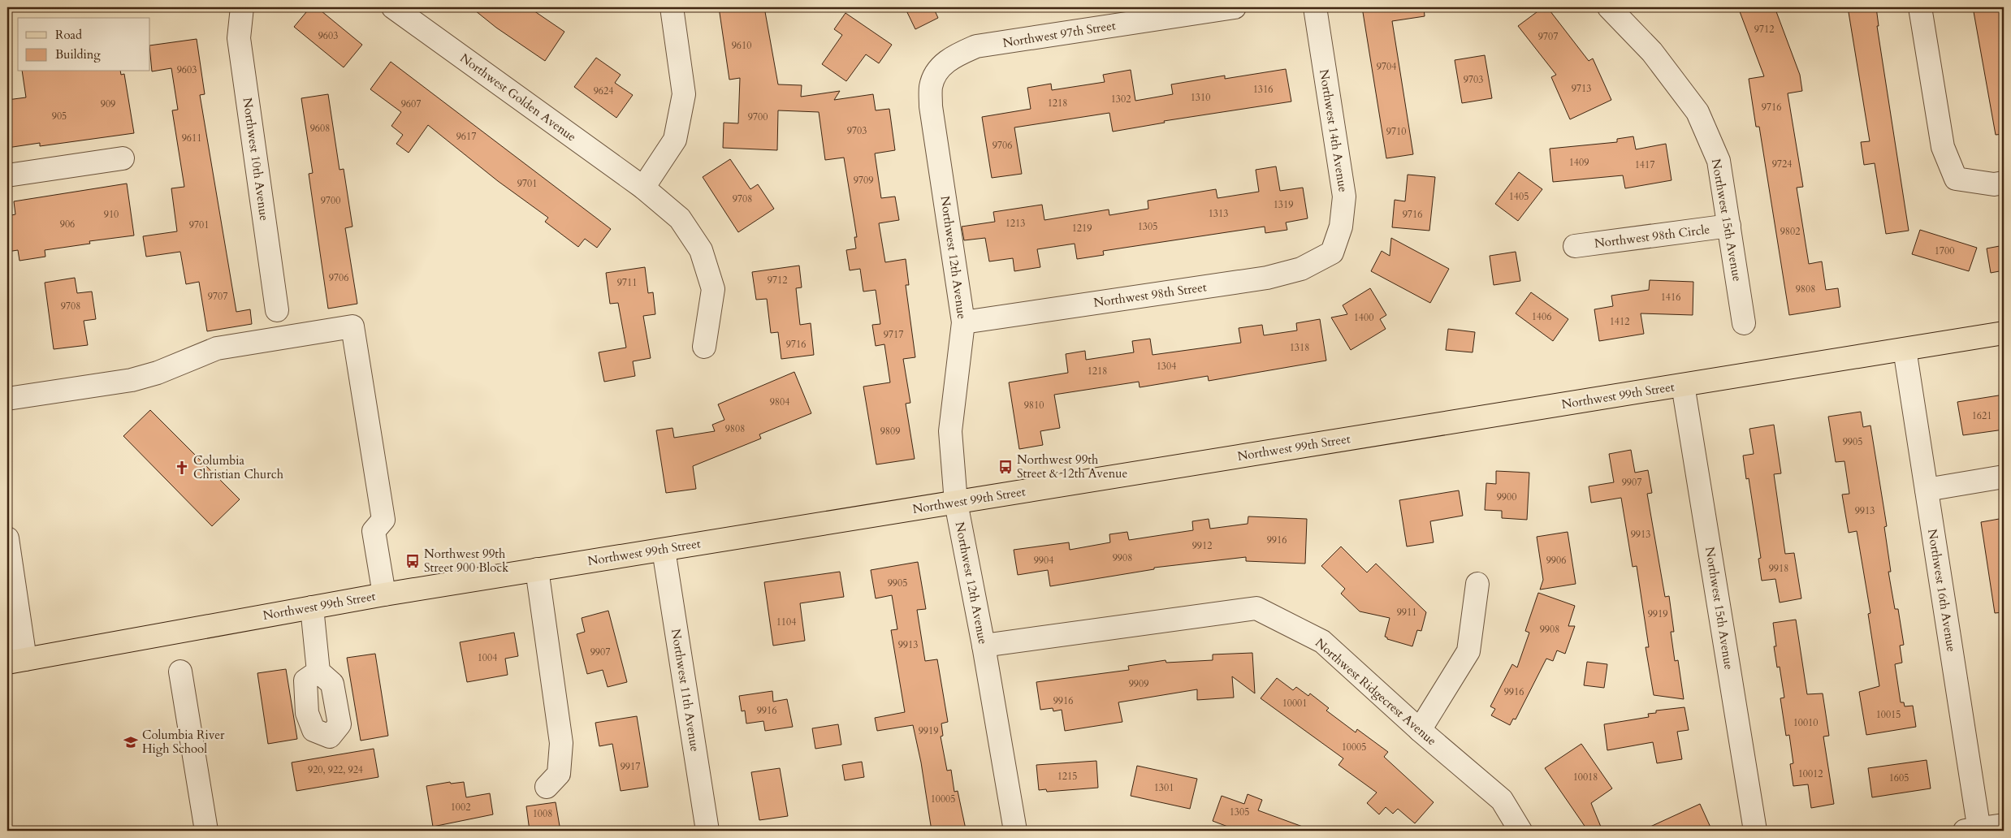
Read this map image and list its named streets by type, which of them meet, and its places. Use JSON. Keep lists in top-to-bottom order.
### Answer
{
  "streets": {
    "main road": ["Northwest 99th Street"],
    "street": [
      "Northwest 97th Street",
      "Northwest Golden Avenue",
      "Northwest 14th Avenue",
      "Northwest 10th Avenue",
      "Northwest 15th Avenue",
      "Northwest 98th Circle",
      "Northwest 12th Avenue",
      "Northwest 98th Street",
      "Northwest 16th Avenue",
      "Northwest 11th Avenue",
      "Northwest Ridgecrest Avenue"
    ]
  },
  "crossings": [
    ["Northwest 97th Street", "Northwest 12th Avenue"],
    ["Northwest 14th Avenue", "Northwest 98th Street"],
    ["Northwest 15th Avenue", "Northwest 98th Circle"],
    ["Northwest 15th Avenue", "Northwest 99th Street"],
    ["Northwest 12th Avenue", "Northwest 98th Street"],
    ["Northwest 12th Avenue", "Northwest 99th Street"],
    ["Northwest 12th Avenue", "Northwest Ridgecrest Avenue"],
    ["Northwest 99th Street", "Northwest 16th Avenue"],
    ["Northwest 99th Street", "Northwest 11th Avenue"]
  ],
  "places": {
    "bus stop": ["Northwest 99th Street & 12th Avenue", "Northwest 99th Street 900 Block"],
    "church": ["Columbia Christian Church"],
    "school or university": ["Columbia River High School"]
  },
  "house_numbers": [
    "9712",
    "9603",
    "9707",
    "9610",
    "9704",
    "9603",
    "9703",
    "9713",
    "1316",
    "9624",
    "1310",
    "1302",
    "1218",
    "909",
    "9607",
    "9716",
    "905",
    "9700",
    "9608",
    "9703",
    "9710",
    "9617",
    "9611",
    "9706",
    "1409",
    "9724",
    "1417",
    "9709",
    "9701",
    "1405",
    "9708",
    "9700",
    "1319",
    "1313",
    "910",
    "9716",
    "1213",
    "906",
    "9701",
    "1305",
    "1219",
    "9802",
    "1700",
    "9706",
    "9712",
    "9711",
    "9808",
    "9707",
    "1416",
    "9708",
    "1406",
    "1400",
    "1412",
    "9717",
    "9716",
    "1318",
    "1304",
    "1218",
    "9804",
    "9810",
    "1621",
    "9808",
    "9809",
    "9905",
    "9907",
    "9900",
    "9913",
    "9913",
    "9916",
    "9912",
    "9908",
    "9904",
    "9906",
    "9918",
    "9905",
    "9911",
    "9919",
    "1104",
    "9908",
    "9913",
    "9907",
    "1004",
    "9909",
    "9916",
    "9916",
    "10001",
    "9916",
    "10015",
    "10010",
    "9919",
    "10005",
    "9917",
    "920, 922, 924",
    "10012",
    "1215",
    "10018",
    "1605",
    "1301",
    "10005",
    "1002",
    "1305",
    "1008"
  ],
  "legend": ["Road", "Building"]
}
